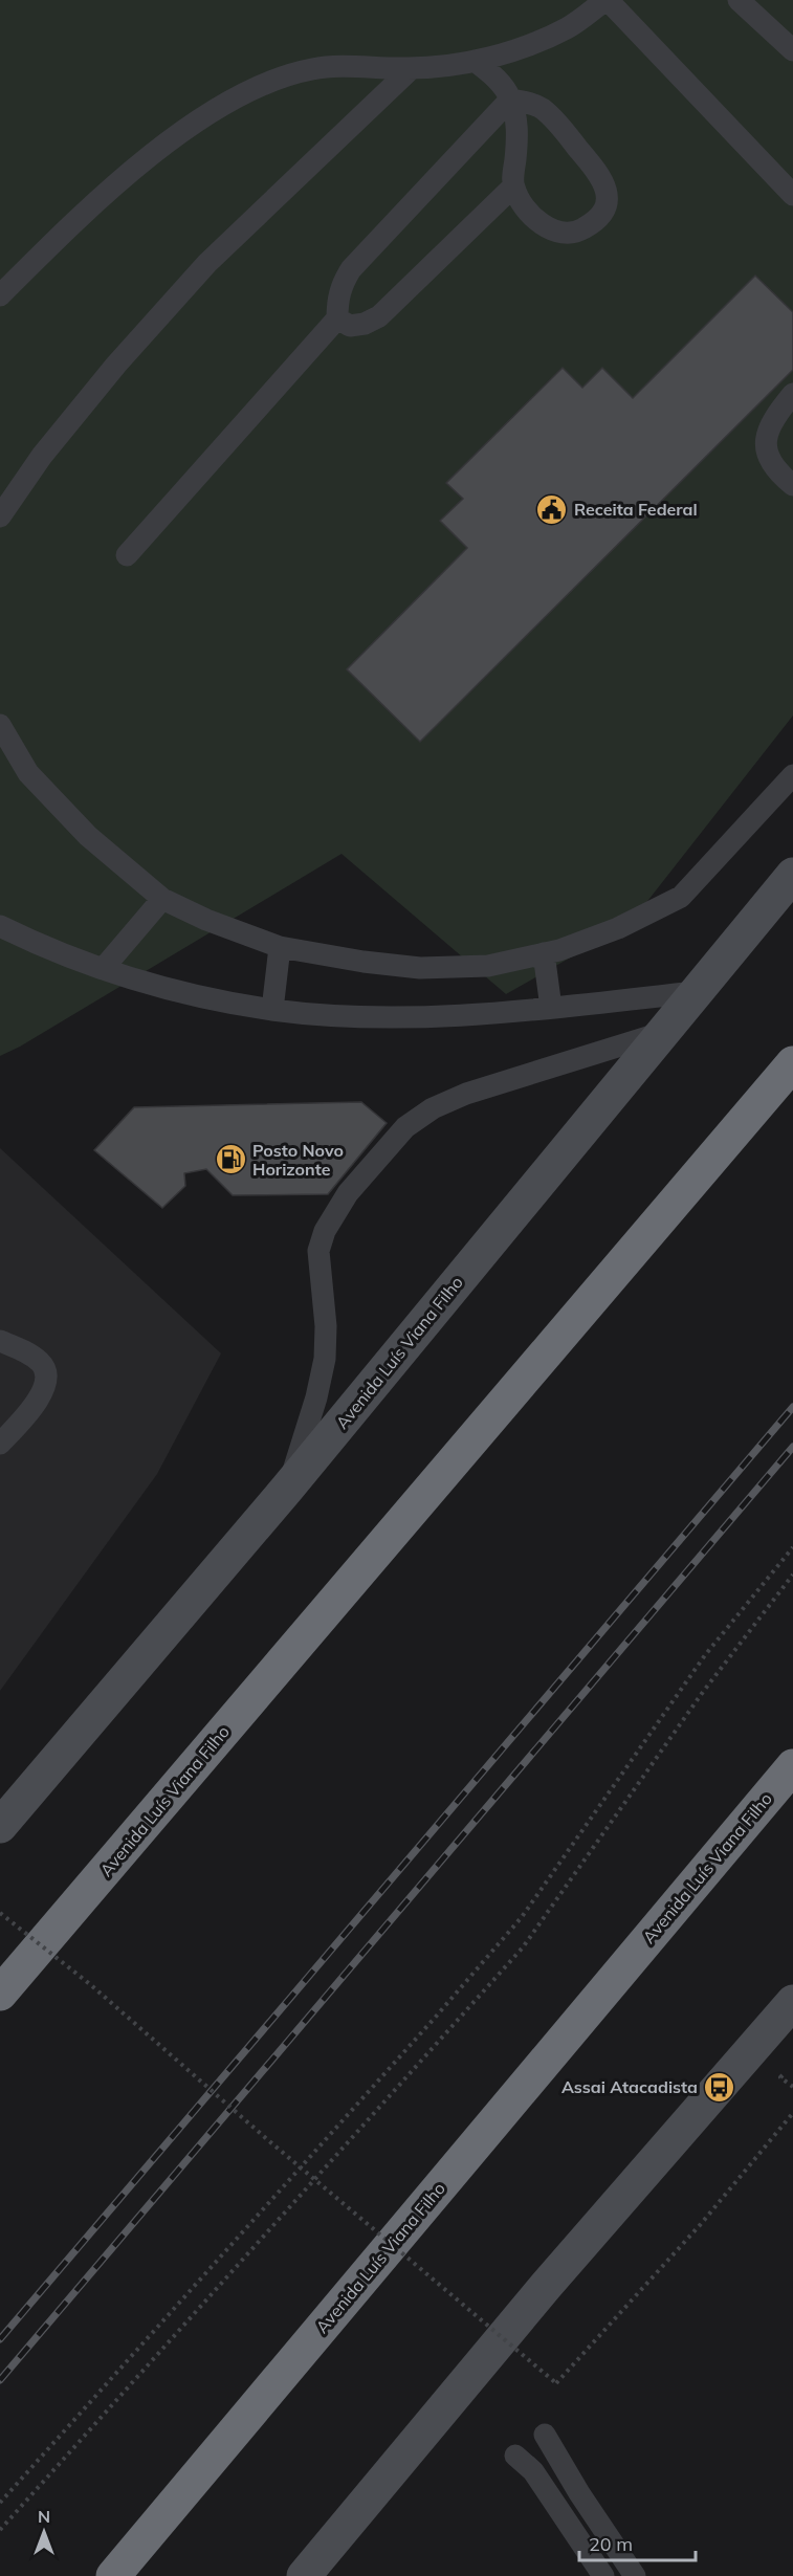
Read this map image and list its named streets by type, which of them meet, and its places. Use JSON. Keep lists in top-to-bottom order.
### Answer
{
  "streets": {
    "highway": ["Avenida Luís Viana Filho"]
  },
  "places": {
    "public building": ["Receita Federal"],
    "fuel station": ["Posto Novo Horizonte"],
    "bus stop": ["Assai Atacadista"]
  },
  "scale_bar": "20 m",
  "north": "top"
}
